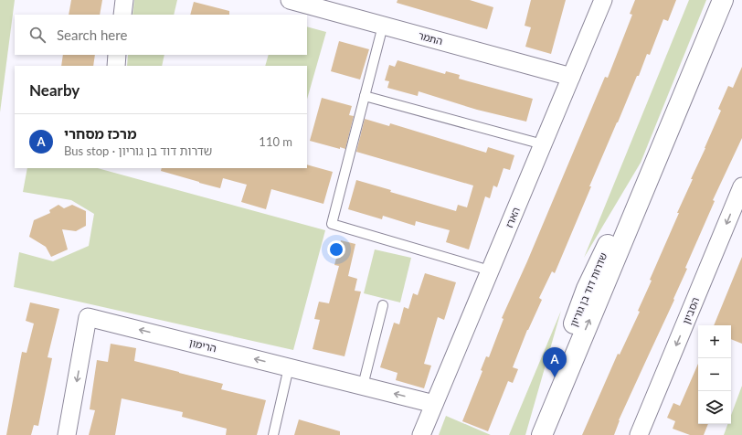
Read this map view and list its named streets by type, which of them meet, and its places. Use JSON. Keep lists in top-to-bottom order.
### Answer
{
  "streets": {
    "street": [
      "התמר",
      "הארז",
      "שדרות דוד בן גוריון",
      "הסביון",
      "הרימון"
    ]
  },
  "crossings": [
    ["התמר", "הארז"],
    ["הארז", "הרימון"]
  ],
  "one_way": ["הסביון"],
  "page": {
    "search": "Search here",
    "heading": "Nearby",
    "list": [
      {
        "mark": "A",
        "name": "מרכז מסחרי",
        "note": "Bus stop · שדרות דוד בן גוריון",
        "value": "110 m"
      }
    ],
    "map_buttons": ["+", "−"],
    "pins": "A"
  }
}
